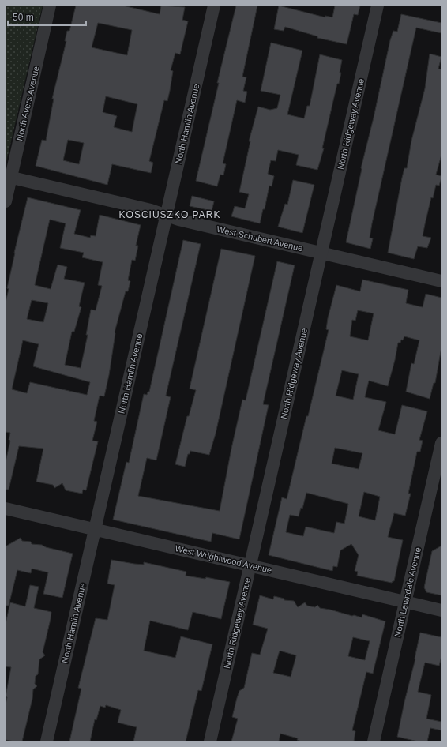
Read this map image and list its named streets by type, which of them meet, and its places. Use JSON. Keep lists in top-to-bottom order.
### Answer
{
  "streets": {
    "street": [
      "North Avers Avenue",
      "North Hamlin Avenue",
      "North Ridgeway Avenue",
      "West Schubert Avenue",
      "West Wrightwood Avenue",
      "North Lawndale Avenue"
    ]
  },
  "crossings": [
    ["North Avers Avenue", "West Schubert Avenue"],
    ["North Hamlin Avenue", "West Schubert Avenue"],
    ["North Hamlin Avenue", "West Wrightwood Avenue"],
    ["North Ridgeway Avenue", "West Schubert Avenue"],
    ["North Ridgeway Avenue", "West Wrightwood Avenue"],
    ["West Wrightwood Avenue", "North Lawndale Avenue"]
  ],
  "districts": ["KOSCIUSZKO PARK"],
  "scale_bar": "50 m"
}
